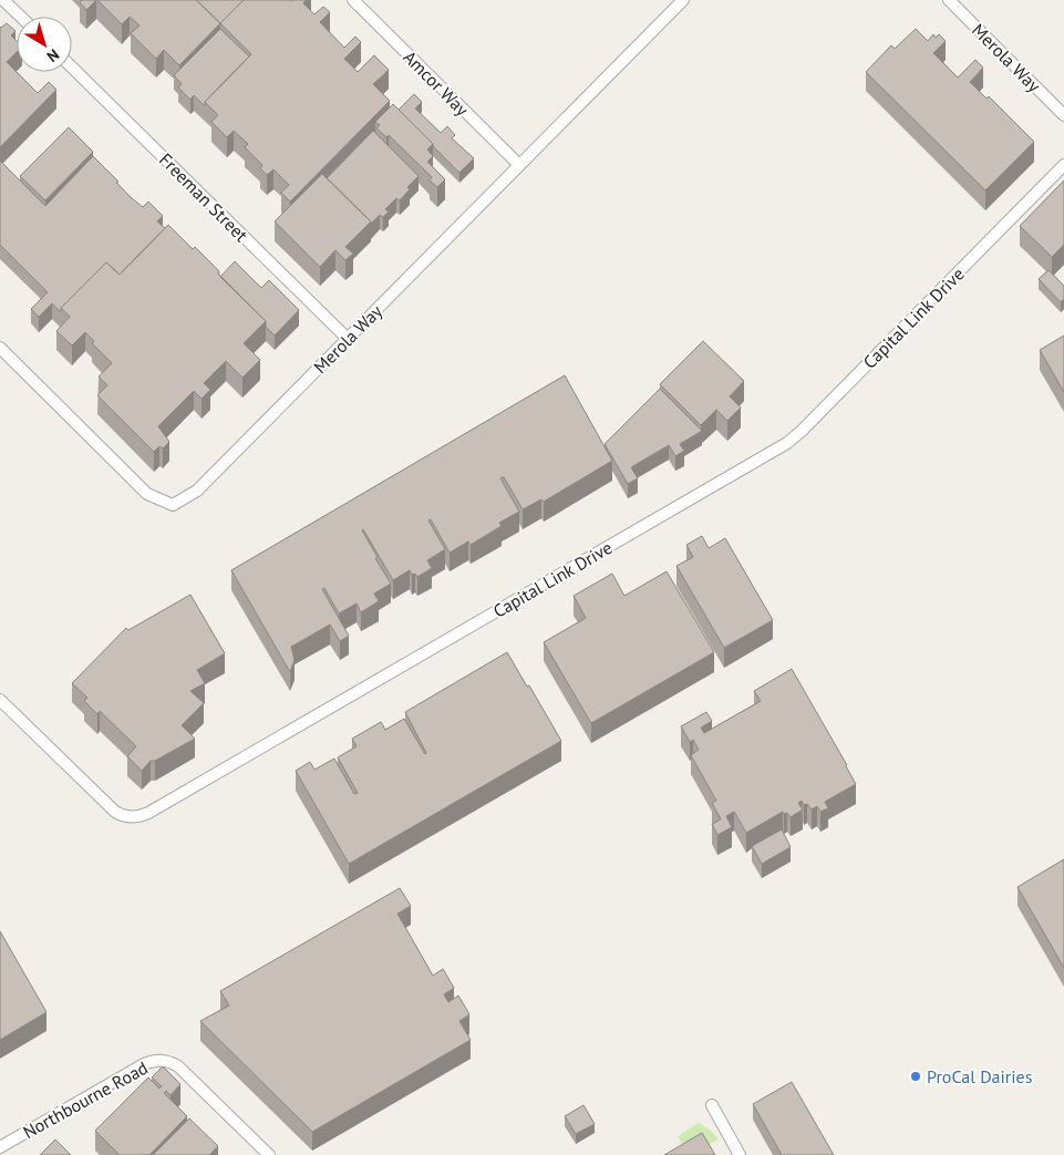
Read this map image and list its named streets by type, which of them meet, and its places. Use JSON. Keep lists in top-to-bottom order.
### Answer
{
  "streets": {
    "street": [
      "Merola Way",
      "Amcor Way",
      "Freeman Street",
      "Capital Link Drive",
      "Northbourne Road"
    ]
  },
  "crossings": [
    ["Merola Way", "Amcor Way"],
    ["Merola Way", "Freeman Street"]
  ],
  "places": ["ProCal Dairies"],
  "north": "bottom right"
}
